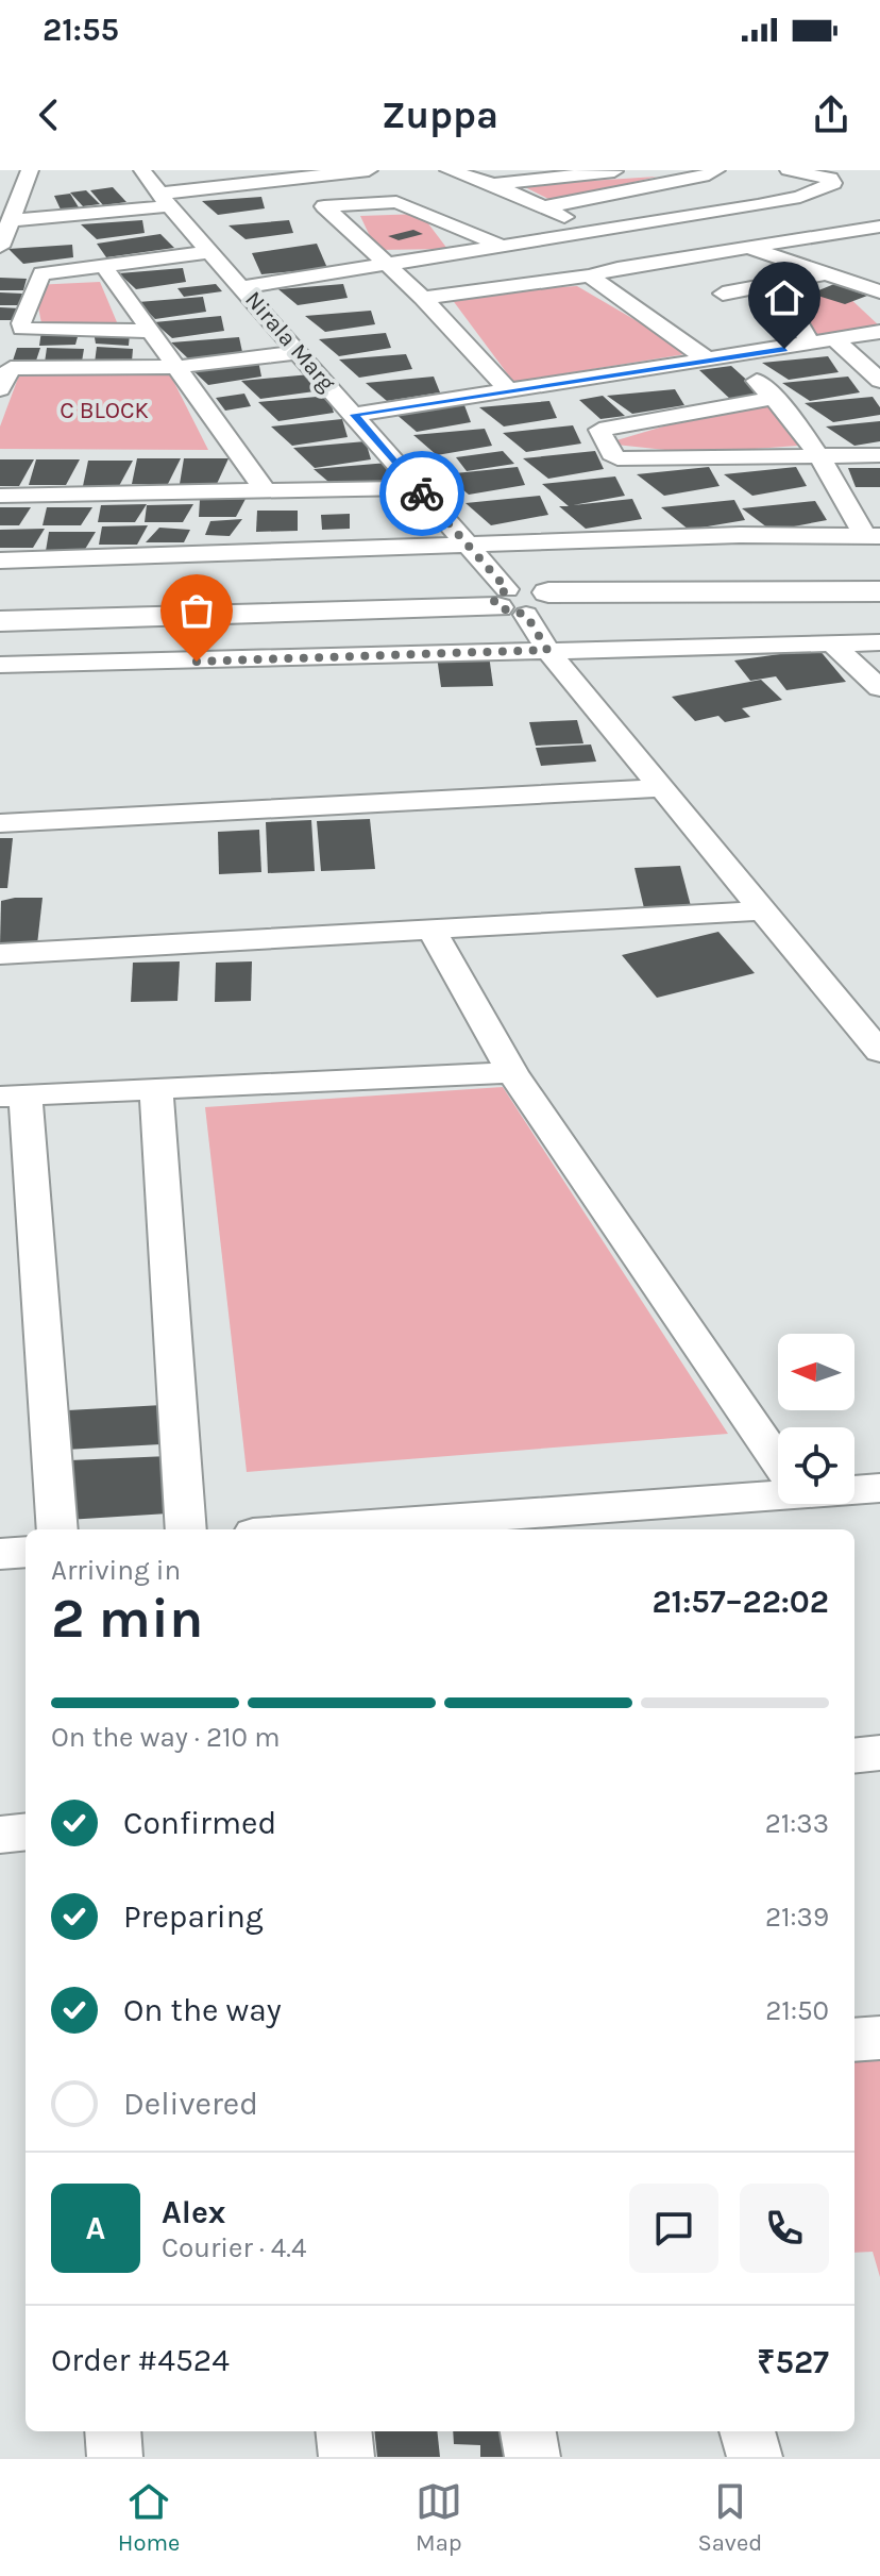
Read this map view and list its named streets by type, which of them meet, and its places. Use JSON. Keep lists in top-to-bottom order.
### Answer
{
  "streets": {
    "street": ["Nirala Marg"]
  },
  "parks": ["C BLOCK"],
  "north": "left",
  "page": {
    "status": "21:55",
    "header": "Zuppa",
    "heading": ["2 min", "Arriving in", "21:57–22:02"],
    "panel": [
      "Alex",
      "Courier · 4.4",
      "Order #4524",
      "₹527"
    ],
    "bar": "On the way · 210 m",
    "list": [
      ["Confirmed", "21:33"],
      ["Preparing", "21:39"],
      ["On the way", "21:50"],
      "Delivered"
    ],
    "round": "A",
    "tabs": ["Home", "Map", "Saved"]
  }
}
